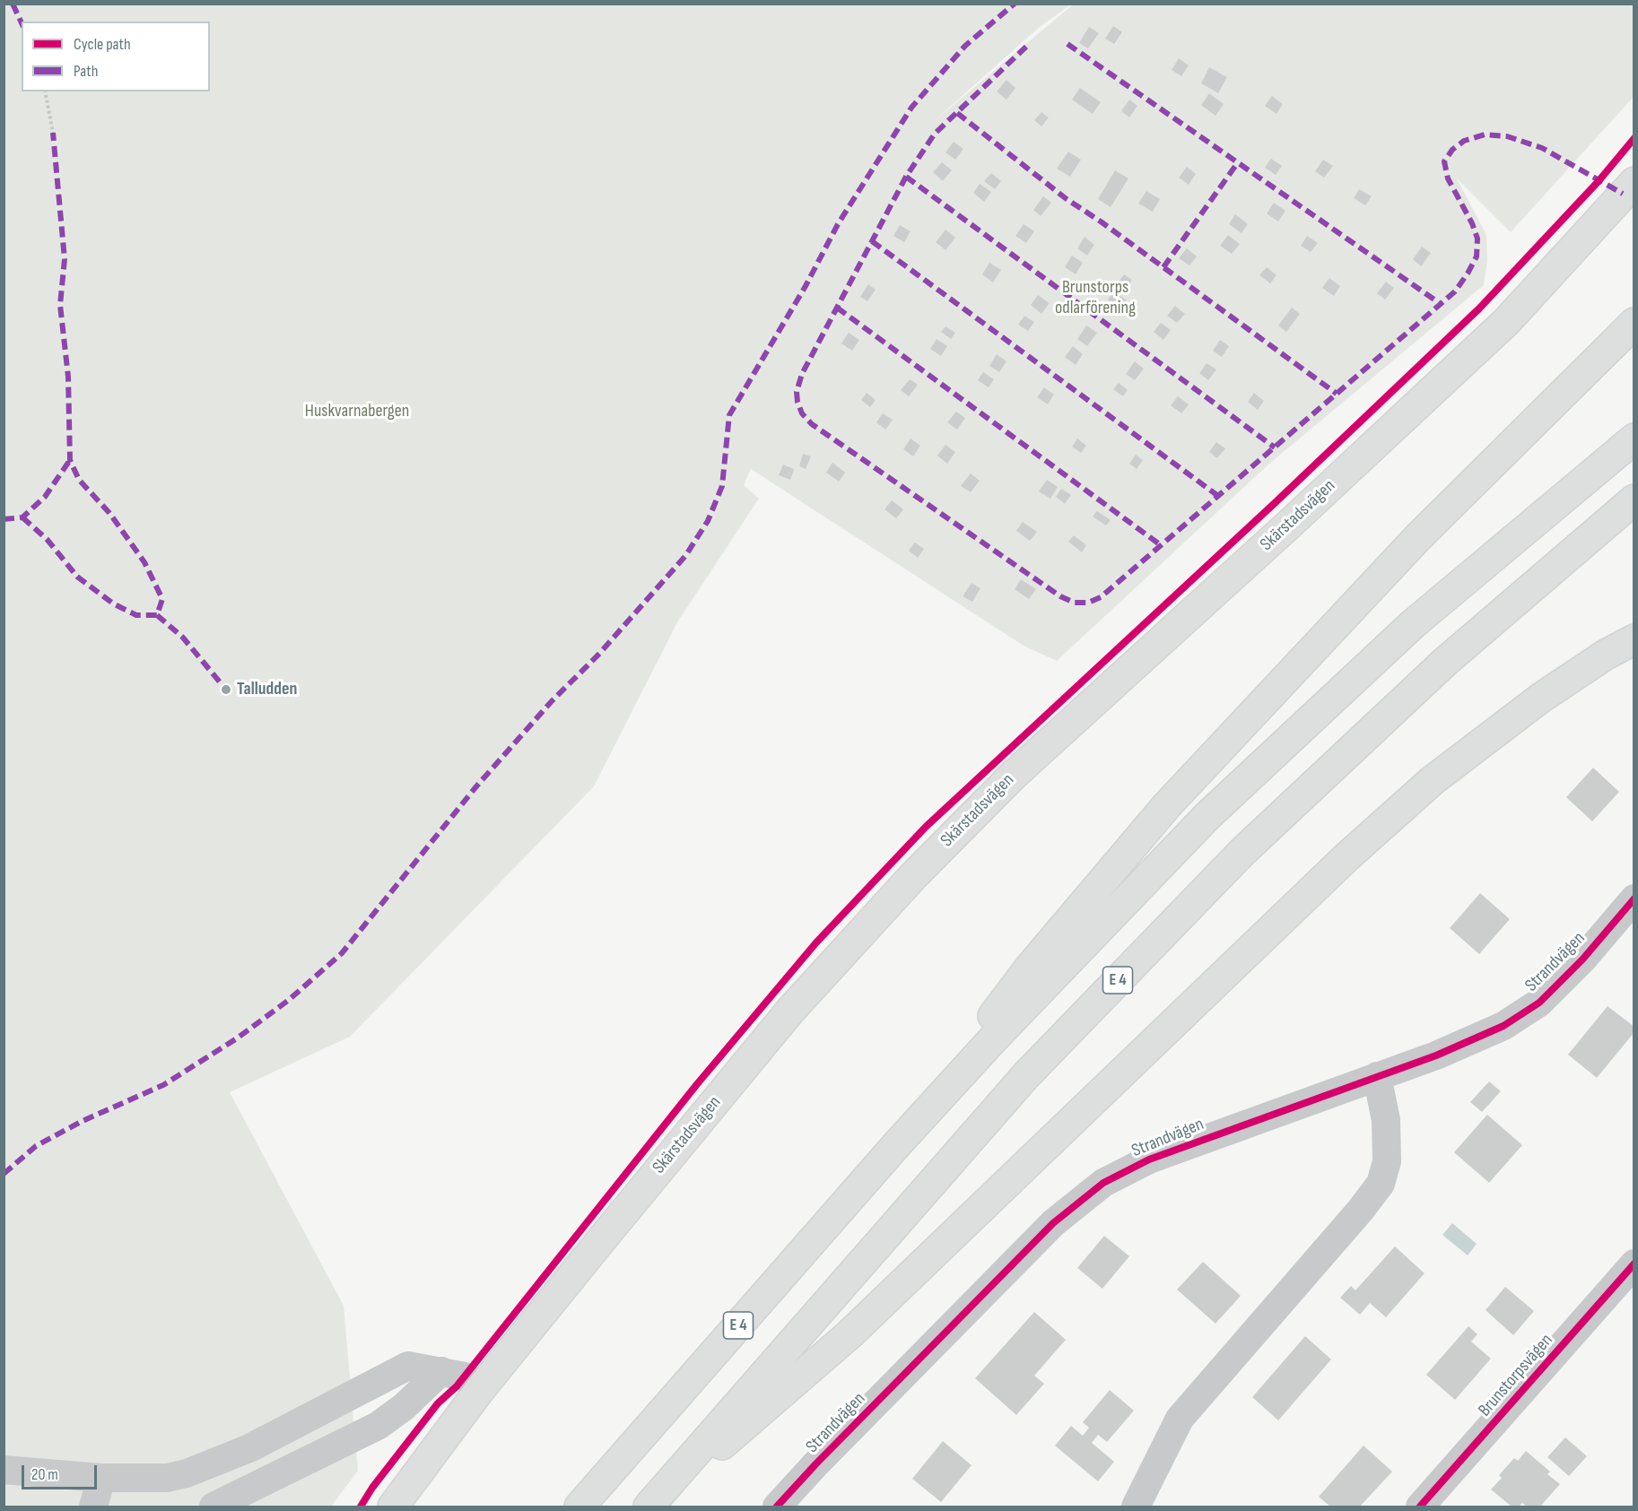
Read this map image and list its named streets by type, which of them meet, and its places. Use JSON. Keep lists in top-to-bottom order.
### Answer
{
  "streets": {
    "main road": ["Skärstadsvägen", "E 4"],
    "street": ["Strandvägen", "Brunstorpsvägen"]
  },
  "parks": ["Brunstorps odlarförening", "Huskvarnabergen"],
  "places": ["Talludden"],
  "legend": ["Cycle path", "Path"],
  "scale_bar": "20 m"
}
